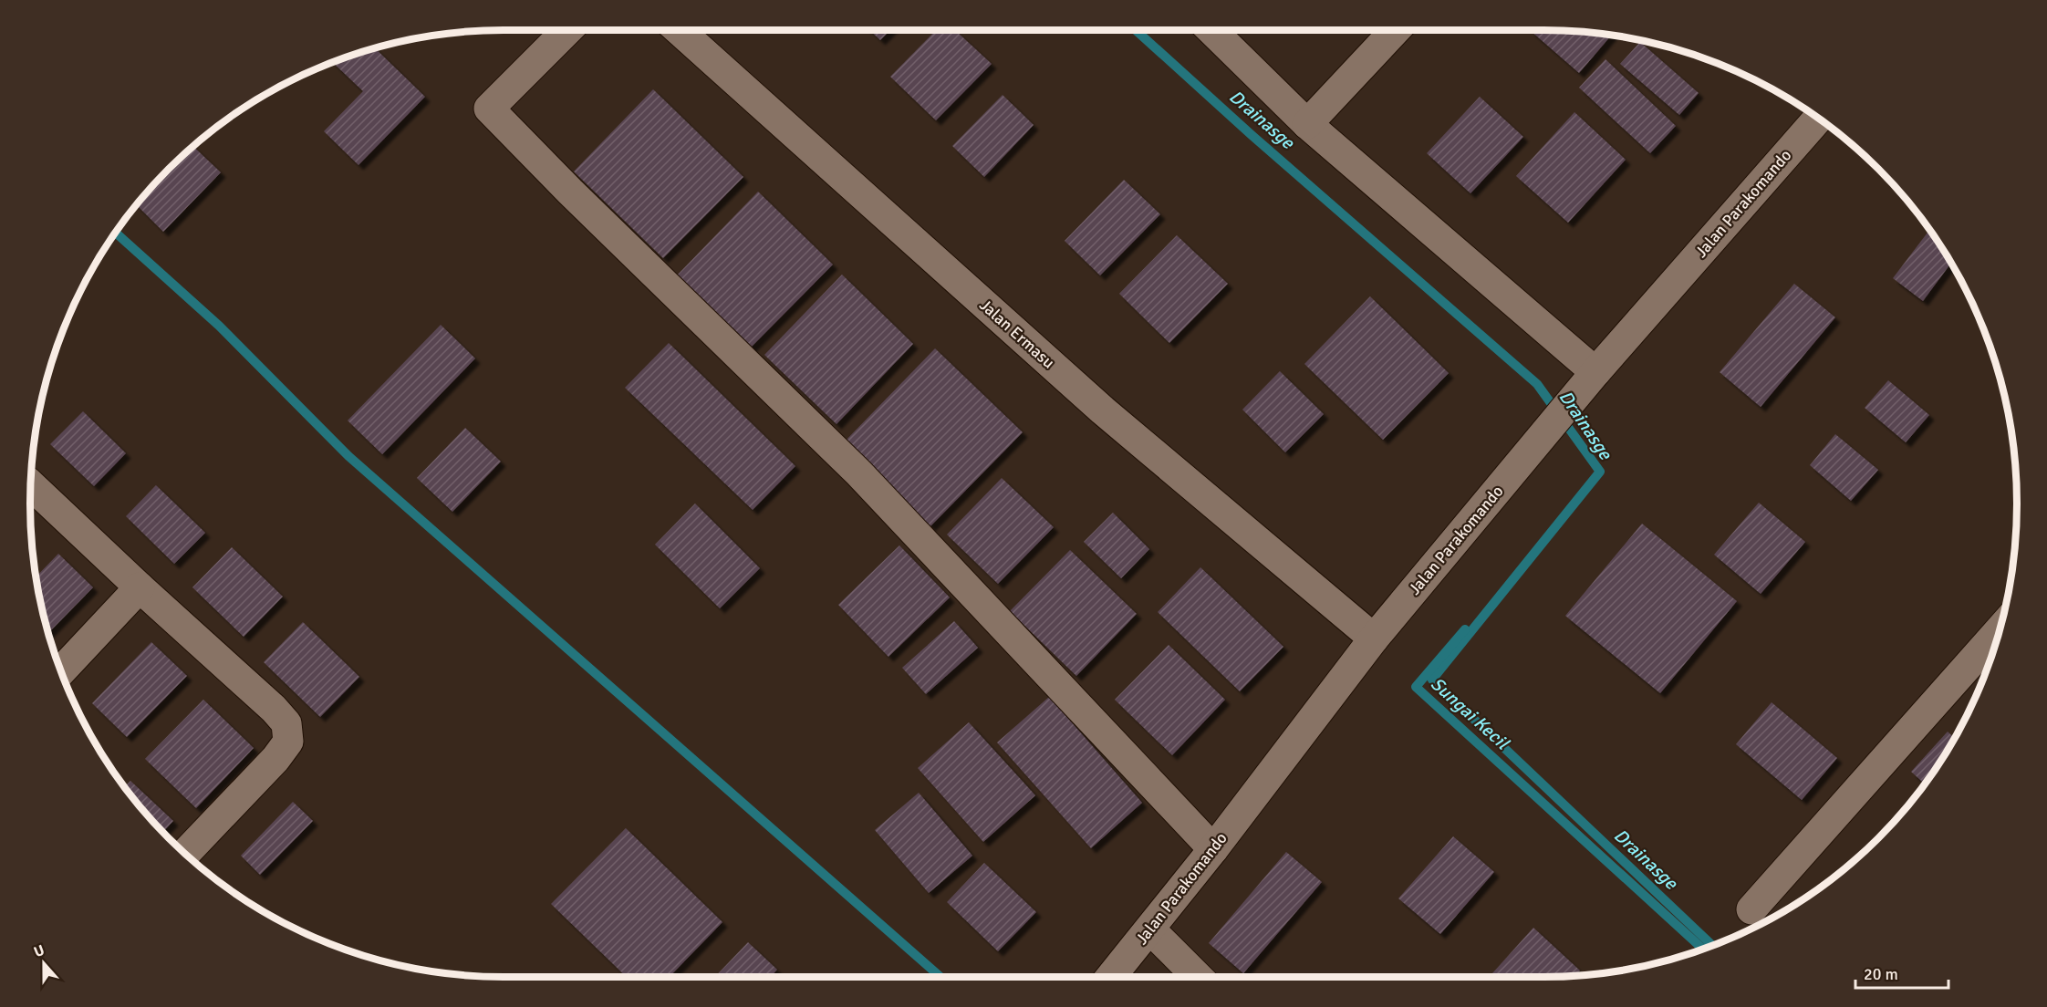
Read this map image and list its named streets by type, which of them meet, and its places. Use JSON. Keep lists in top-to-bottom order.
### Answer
{
  "streets": {
    "street": ["Jalan Parakomando", "Jalan Ermasu"]
  },
  "crossings": [
    ["Jalan Parakomando", "Jalan Ermasu"]
  ],
  "water": ["Drainasge", "Sungai Kecil"],
  "scale_bar": "20 m",
  "north": "top"
}
